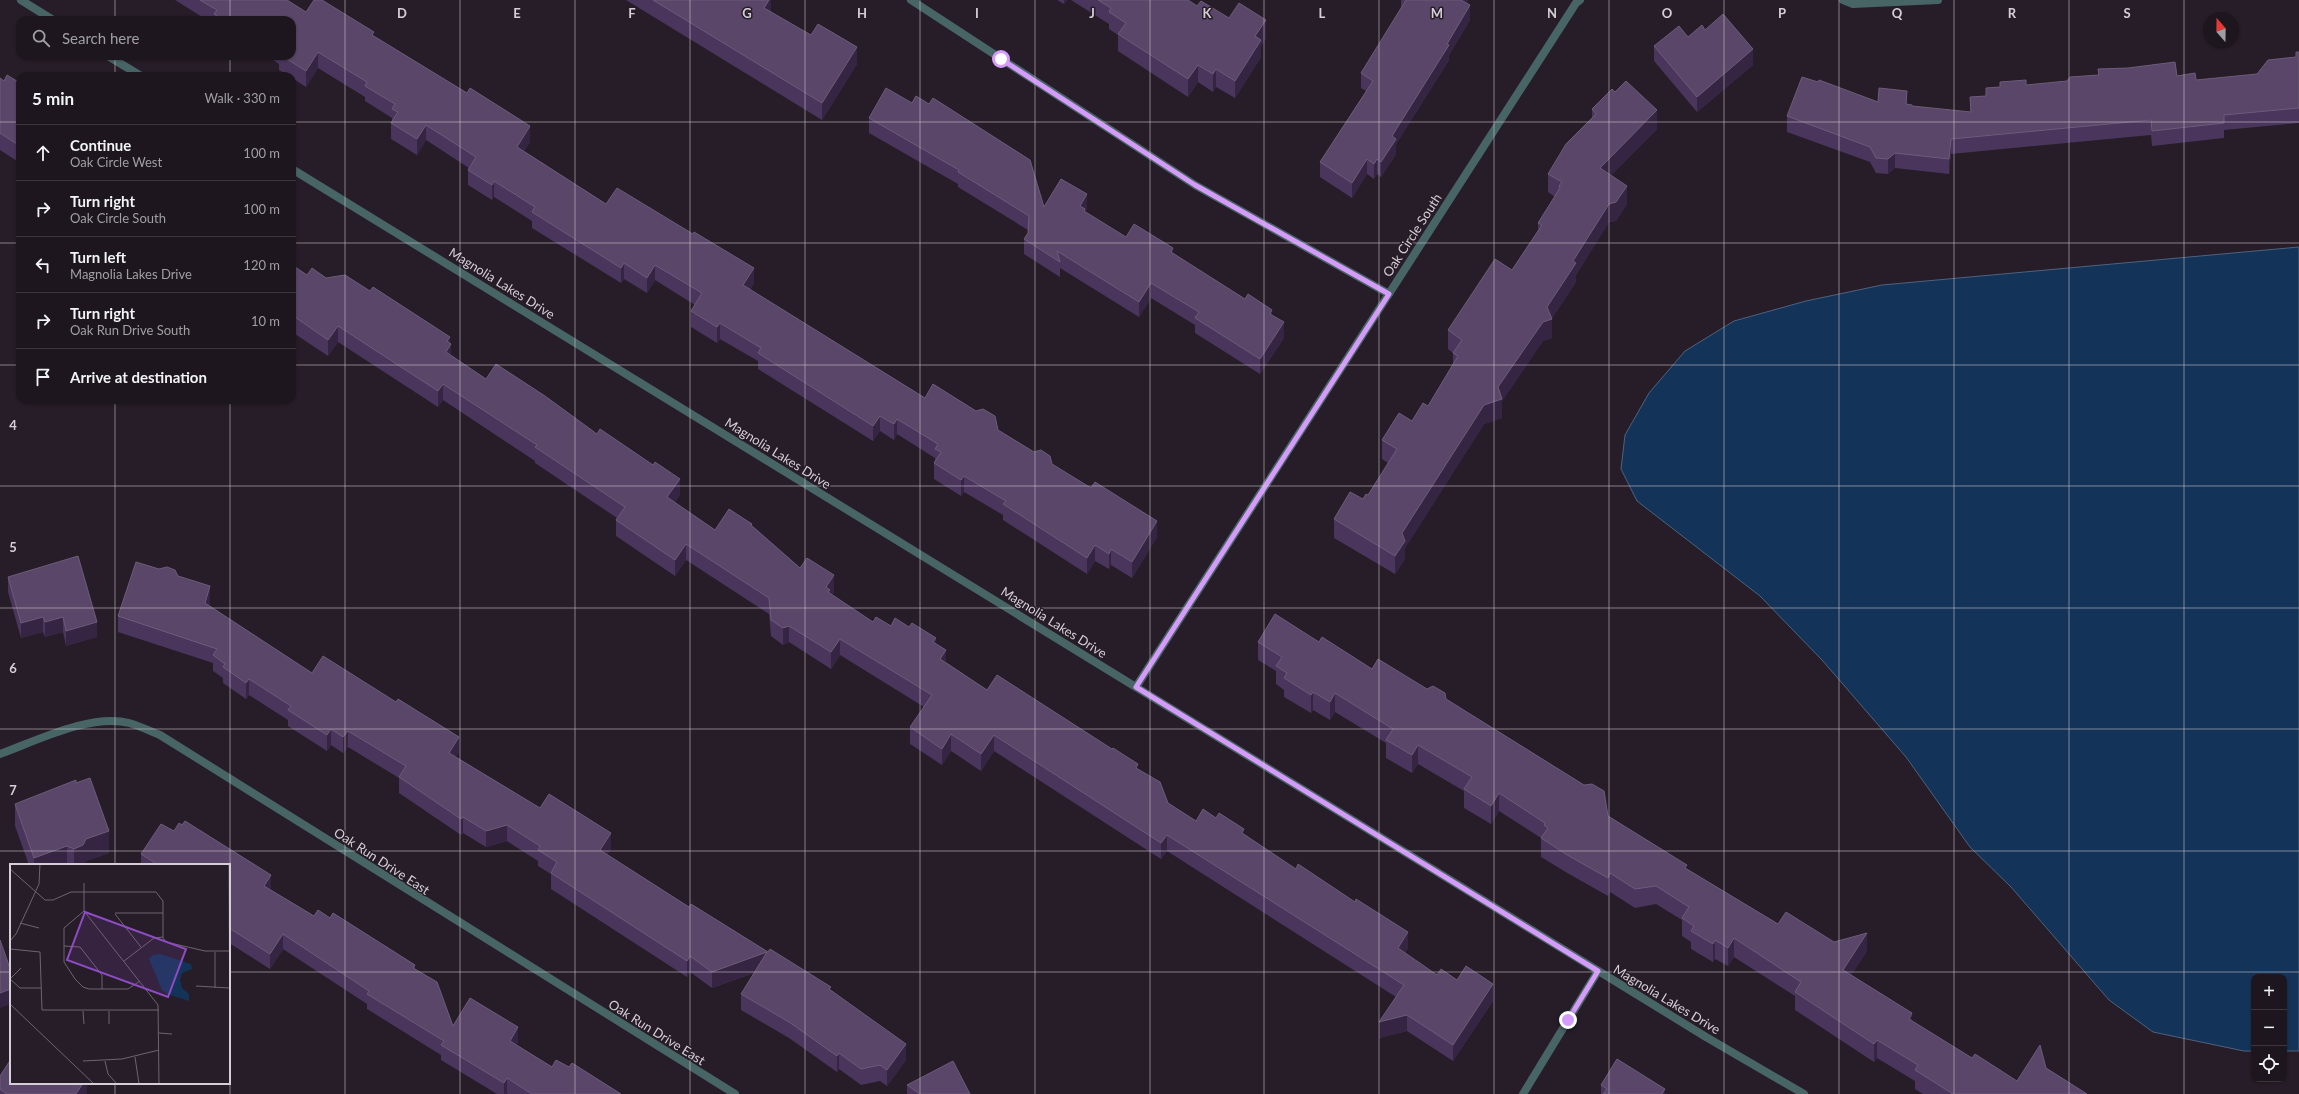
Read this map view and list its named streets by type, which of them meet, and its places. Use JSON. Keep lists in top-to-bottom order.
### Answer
{
  "streets": {
    "street": ["Oak Circle South", "Magnolia Lakes Drive", "Oak Run Drive East"]
  },
  "crossings": [
    ["Oak Circle South", "Magnolia Lakes Drive"]
  ],
  "north": "top",
  "page": {
    "search": "Search here",
    "heading": ["5 min", "Walk · 330 m"],
    "list": [
      ["Continue", "Oak Circle West", "100 m"],
      ["Turn right", "Oak Circle South", "100 m"],
      ["Turn left", "Magnolia Lakes Drive", "120 m"],
      ["Turn right", "Oak Run Drive South", "10 m"],
      "Arrive at destination"
    ],
    "map_buttons": ["+", "−"]
  },
  "grid": {
    "columns": [
      "D",
      "E",
      "F",
      "G",
      "H",
      "I",
      "J",
      "K",
      "L",
      "M",
      "N",
      "O",
      "P",
      "Q",
      "R",
      "S"
    ],
    "rows": [
      "4",
      "5",
      "6",
      "7"
    ]
  }
}
